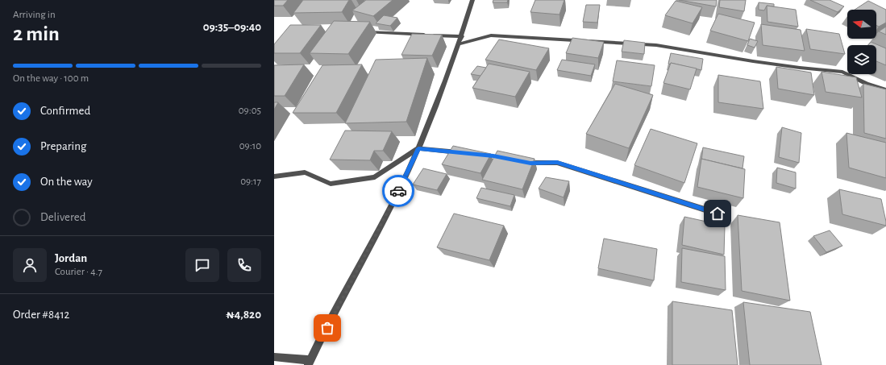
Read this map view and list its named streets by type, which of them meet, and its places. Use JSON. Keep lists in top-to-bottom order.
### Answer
{
  "north": "left",
  "page": {
    "heading": ["2 min", "Arriving in", "09:35–09:40"],
    "panel": [
      "Jordan",
      "Courier · 4.7",
      "Order #8412",
      "₦4,820"
    ],
    "bar": "On the way · 100 m",
    "list": [
      ["Confirmed", "09:05"],
      ["Preparing", "09:10"],
      ["On the way", "09:17"],
      "Delivered"
    ]
  }
}
